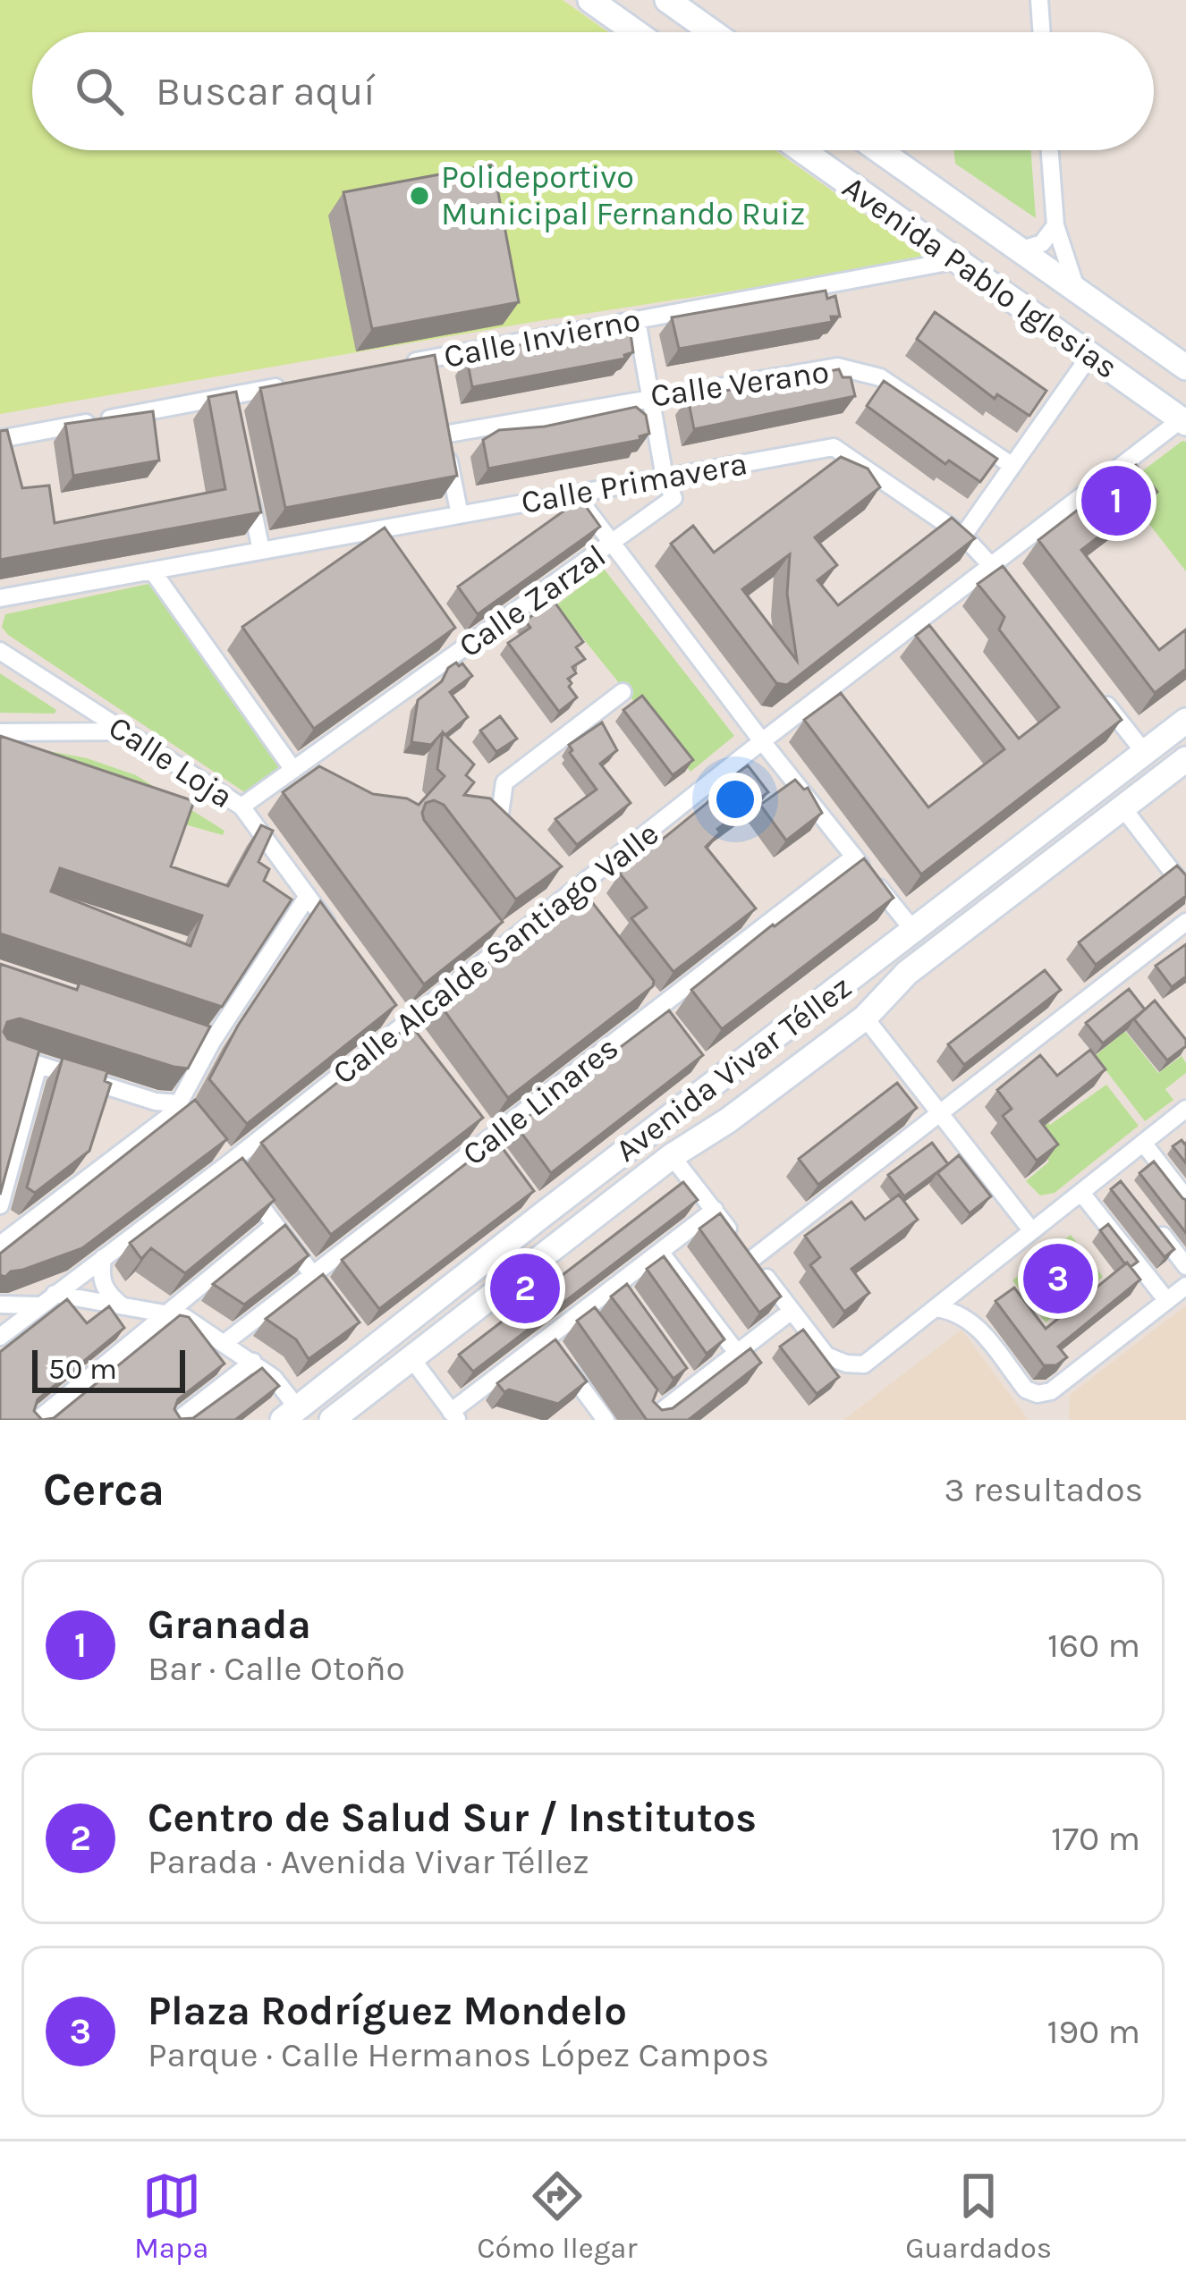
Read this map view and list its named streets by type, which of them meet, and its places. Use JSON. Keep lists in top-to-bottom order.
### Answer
{
  "streets": {
    "street": [
      "Avenida Pablo Iglesias",
      "Calle Invierno",
      "Calle Verano",
      "Calle Primavera",
      "Calle Zarzal",
      "Calle Loja",
      "Calle Alcalde Santiago Valle",
      "Avenida Vivar Téllez",
      "Calle Linares"
    ]
  },
  "crossings": [
    ["Avenida Pablo Iglesias", "Calle Invierno"],
    ["Avenida Pablo Iglesias", "Calle Alcalde Santiago Valle"],
    ["Calle Primavera", "Calle Zarzal"],
    ["Calle Primavera", "Calle Alcalde Santiago Valle"],
    ["Calle Zarzal", "Calle Loja"]
  ],
  "places": ["Polideportivo Municipal Fernando Ruiz"],
  "scale_bar": "50 m",
  "page": {
    "search": "Buscar aquí",
    "pins": ["1", "3", "2"],
    "scale": "50 m",
    "heading": ["Cerca", "3 resultados"],
    "list": [
      {
        "mark": "1",
        "name": "Granada",
        "note": "Bar · Calle Otoño",
        "value": "160 m"
      },
      {
        "mark": "2",
        "name": "Centro de Salud Sur / Institutos",
        "note": "Parada · Avenida Vivar Téllez",
        "value": "170 m"
      },
      {
        "mark": "3",
        "name": "Plaza Rodríguez Mondelo",
        "note": "Parque · Calle Hermanos López Campos",
        "value": "190 m"
      }
    ],
    "nav": ["Mapa", "Cómo llegar", "Guardados"]
  }
}
